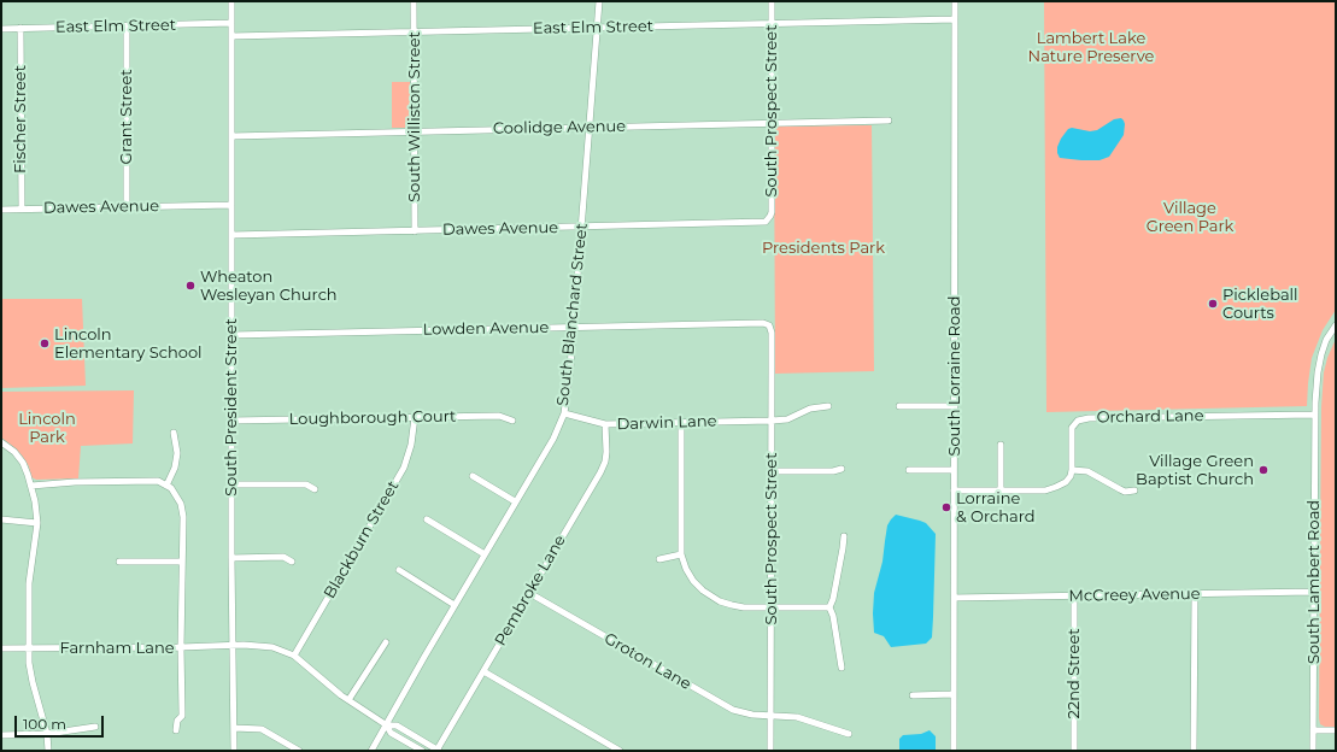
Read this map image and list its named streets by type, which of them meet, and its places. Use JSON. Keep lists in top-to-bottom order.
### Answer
{
  "streets": {
    "street": [
      "East Elm Street",
      "South Prospect Street",
      "Grant Street",
      "South Williston Street",
      "Fischer Street",
      "Coolidge Avenue",
      "Dawes Avenue",
      "South Blanchard Street",
      "Lowden Avenue",
      "South Lorraine Road",
      "South President Street",
      "Orchard Lane",
      "Loughborough Court",
      "Darwin Lane",
      "Blackburn Street",
      "South Lambert Road",
      "Pembroke Lane",
      "McCreey Avenue",
      "Farnham Lane",
      "Groton Lane",
      "22nd Street"
    ]
  },
  "crossings": [
    ["East Elm Street", "South Prospect Street"],
    ["East Elm Street", "Grant Street"],
    ["East Elm Street", "South Williston Street"],
    ["East Elm Street", "Fischer Street"],
    ["East Elm Street", "South Blanchard Street"],
    ["East Elm Street", "South Lorraine Road"],
    ["East Elm Street", "South President Street"],
    ["South Prospect Street", "Coolidge Avenue"],
    ["South Prospect Street", "Dawes Avenue"],
    ["South Prospect Street", "Lowden Avenue"],
    ["South Prospect Street", "Darwin Lane"],
    ["South Prospect Street", "Groton Lane"],
    ["Grant Street", "Dawes Avenue"],
    ["South Williston Street", "Coolidge Avenue"],
    ["South Williston Street", "Dawes Avenue"],
    ["Fischer Street", "Dawes Avenue"],
    ["Coolidge Avenue", "South Blanchard Street"],
    ["Coolidge Avenue", "South President Street"],
    ["Dawes Avenue", "South Blanchard Street"],
    ["Dawes Avenue", "South President Street"],
    ["South Blanchard Street", "Lowden Avenue"],
    ["South Blanchard Street", "Darwin Lane"],
    ["South Blanchard Street", "Farnham Lane"],
    ["Lowden Avenue", "South President Street"],
    ["South Lorraine Road", "McCreey Avenue"],
    ["South President Street", "Loughborough Court"],
    ["South President Street", "Farnham Lane"],
    ["Orchard Lane", "South Lambert Road"],
    ["Loughborough Court", "Blackburn Street"],
    ["Darwin Lane", "Pembroke Lane"],
    ["Blackburn Street", "Farnham Lane"],
    ["South Lambert Road", "McCreey Avenue"],
    ["Pembroke Lane", "Groton Lane"],
    ["McCreey Avenue", "22nd Street"]
  ],
  "parks": [
    "Lambert Lake Nature Preserve",
    "Village Green Park",
    "Presidents Park",
    "Lincoln Park"
  ],
  "places": [
    "Wheaton Wesleyan Church",
    "Pickleball Courts",
    "Lincoln Elementary School",
    "Village Green Baptist Church",
    "Lorraine & Orchard"
  ],
  "scale_bar": "100 m"
}
